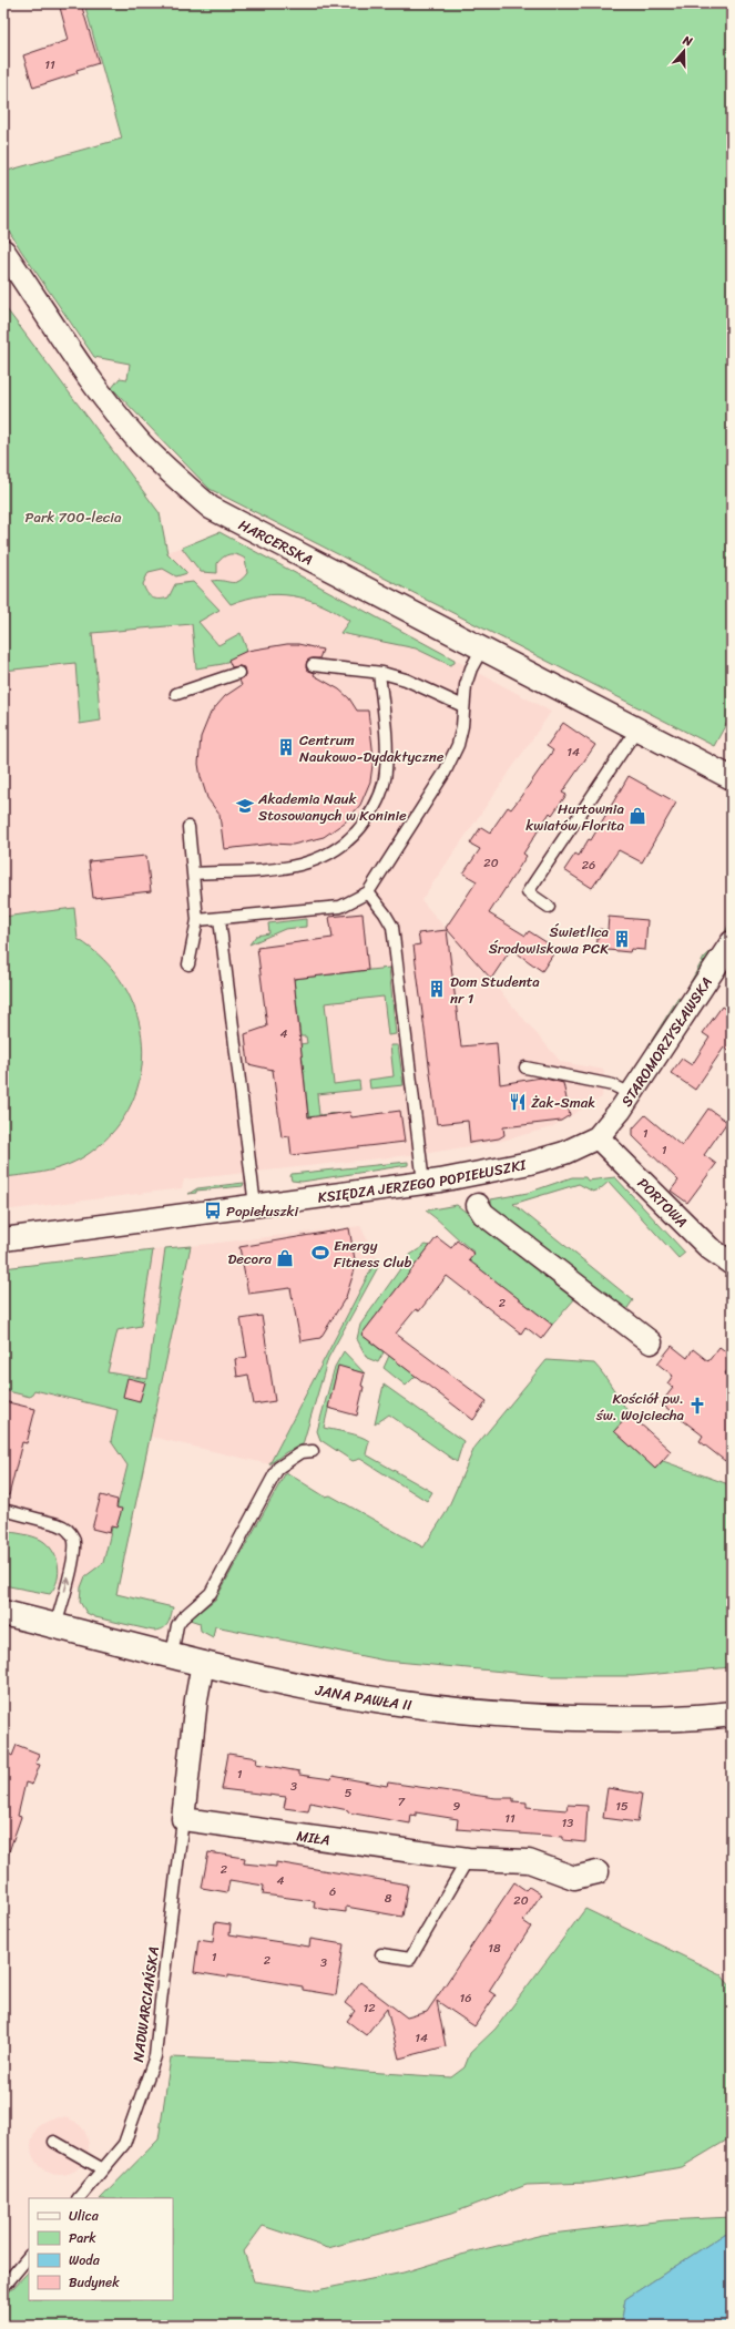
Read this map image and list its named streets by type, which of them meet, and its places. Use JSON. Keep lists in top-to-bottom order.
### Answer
{
  "streets": {
    "main road": ["JANA PAWŁA II"],
    "street": [
      "HARCERSKA",
      "STAROMORZYSŁAWSKA",
      "KSIĘDZA JERZEGO POPIEŁUSZKI",
      "PORTOWA",
      "MIŁA"
    ],
    "lane": ["NADWARCIAŃSKA"]
  },
  "crossings": [
    ["STAROMORZYSŁAWSKA", "KSIĘDZA JERZEGO POPIEŁUSZKI"],
    ["STAROMORZYSŁAWSKA", "PORTOWA"],
    ["KSIĘDZA JERZEGO POPIEŁUSZKI", "PORTOWA"],
    ["MIŁA", "NADWARCIAŃSKA"]
  ],
  "parks": ["Park 700-lecia"],
  "places": {
    "building": ["Centrum Naukowo-Dydaktyczne", "Świetlica Środowiskowa PCK", "Dom Studenta nr 1"],
    "school or university": ["Akademia Nauk Stosowanych w Koninie"],
    "shop": ["Hurtownia kwiatów Florita", "Decora"],
    "restaurant": ["Żak-Smak"],
    "bus stop": ["Popiełuszki"],
    "sports": ["Energy Fitness Club"],
    "church": ["Kościół pw. św. Wojciecha"]
  },
  "house_numbers": [
    "11",
    "14",
    "20",
    "26",
    "4",
    "1",
    "1",
    "2",
    "1",
    "3",
    "5",
    "7",
    "9",
    "15",
    "11",
    "13",
    "2",
    "4",
    "6",
    "8",
    "20",
    "18",
    "1",
    "2",
    "3",
    "16",
    "12",
    "14"
  ],
  "legend": [
    "Ulica",
    "Park",
    "Woda",
    "Budynek"
  ],
  "north": "top"
}
